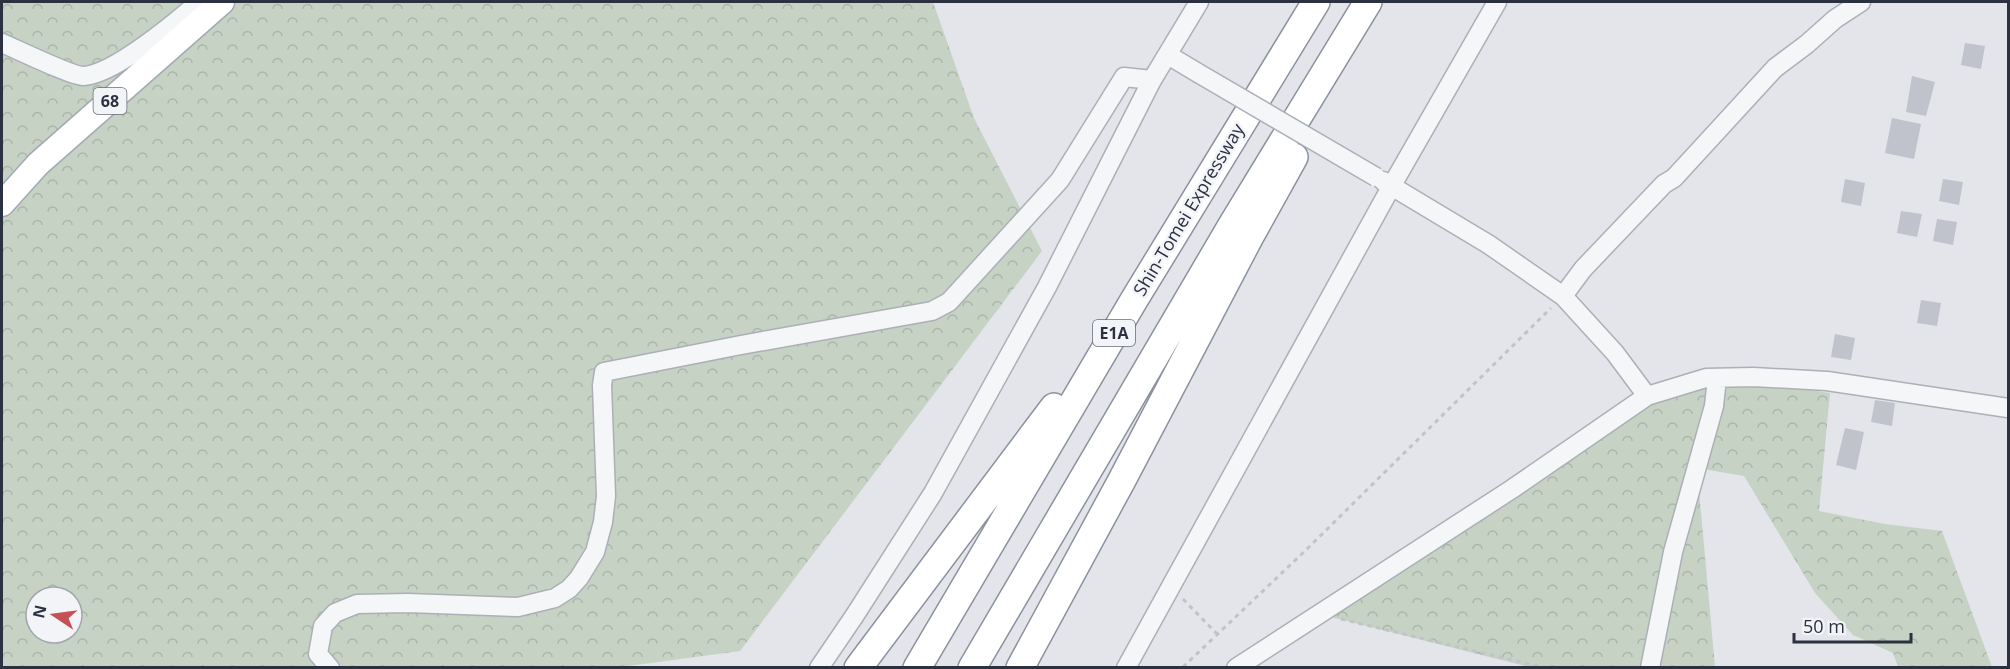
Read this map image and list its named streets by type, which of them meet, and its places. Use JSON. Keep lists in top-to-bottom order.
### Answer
{
  "streets": {
    "highway": ["Shin-Tomei Expressway", "E1A"],
    "main road": ["68"]
  },
  "scale_bar": "50 m",
  "north": "left"
}
